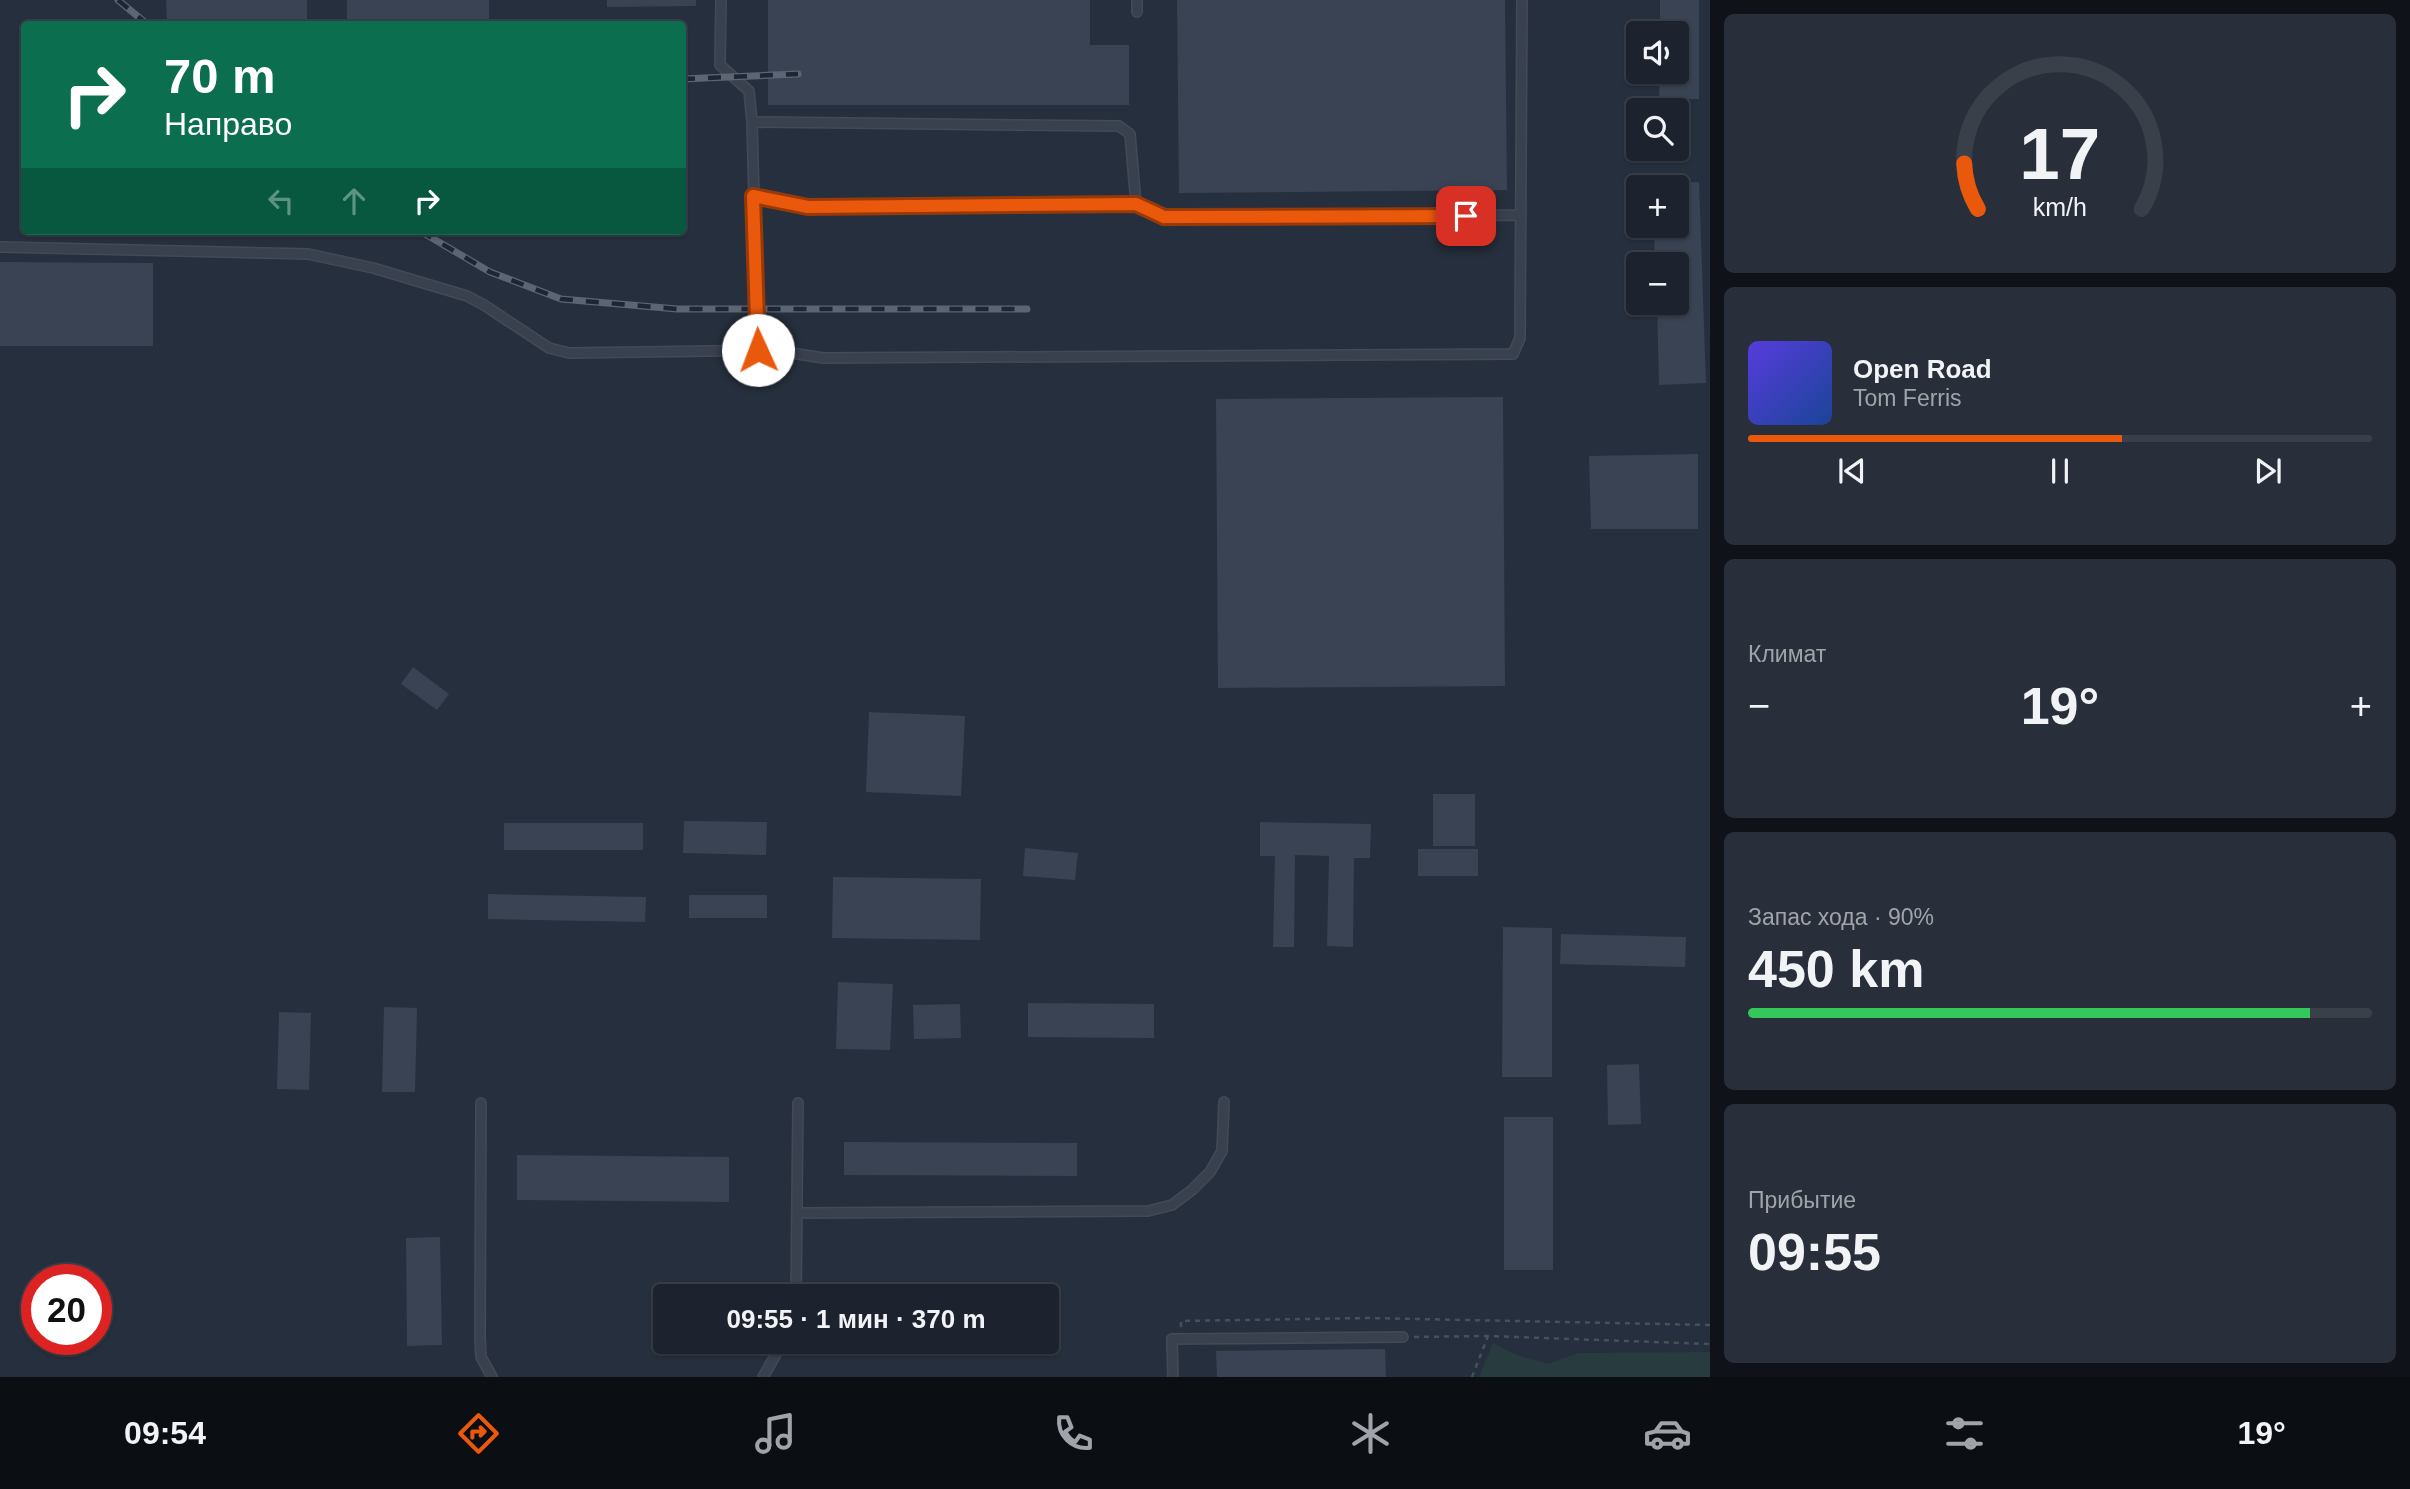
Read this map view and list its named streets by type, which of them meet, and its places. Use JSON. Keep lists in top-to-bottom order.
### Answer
{
  "page": {
    "map_buttons": ["+", "−"],
    "turn": ["70 m", "Направо"],
    "song": ["Open Road", "Tom Ferris"],
    "tile": [
      "Климат",
      ["Запас хода · 90%", "450 km"],
      ["Прибытие", "09:55"]
    ],
    "heat": ["−", "19°", "+"],
    "limit": "20",
    "trip": "09:55 · 1 мин · 370 m",
    "tabs": ["09:54", "19°"],
    "gauge": ["17", "km/h"]
  }
}
